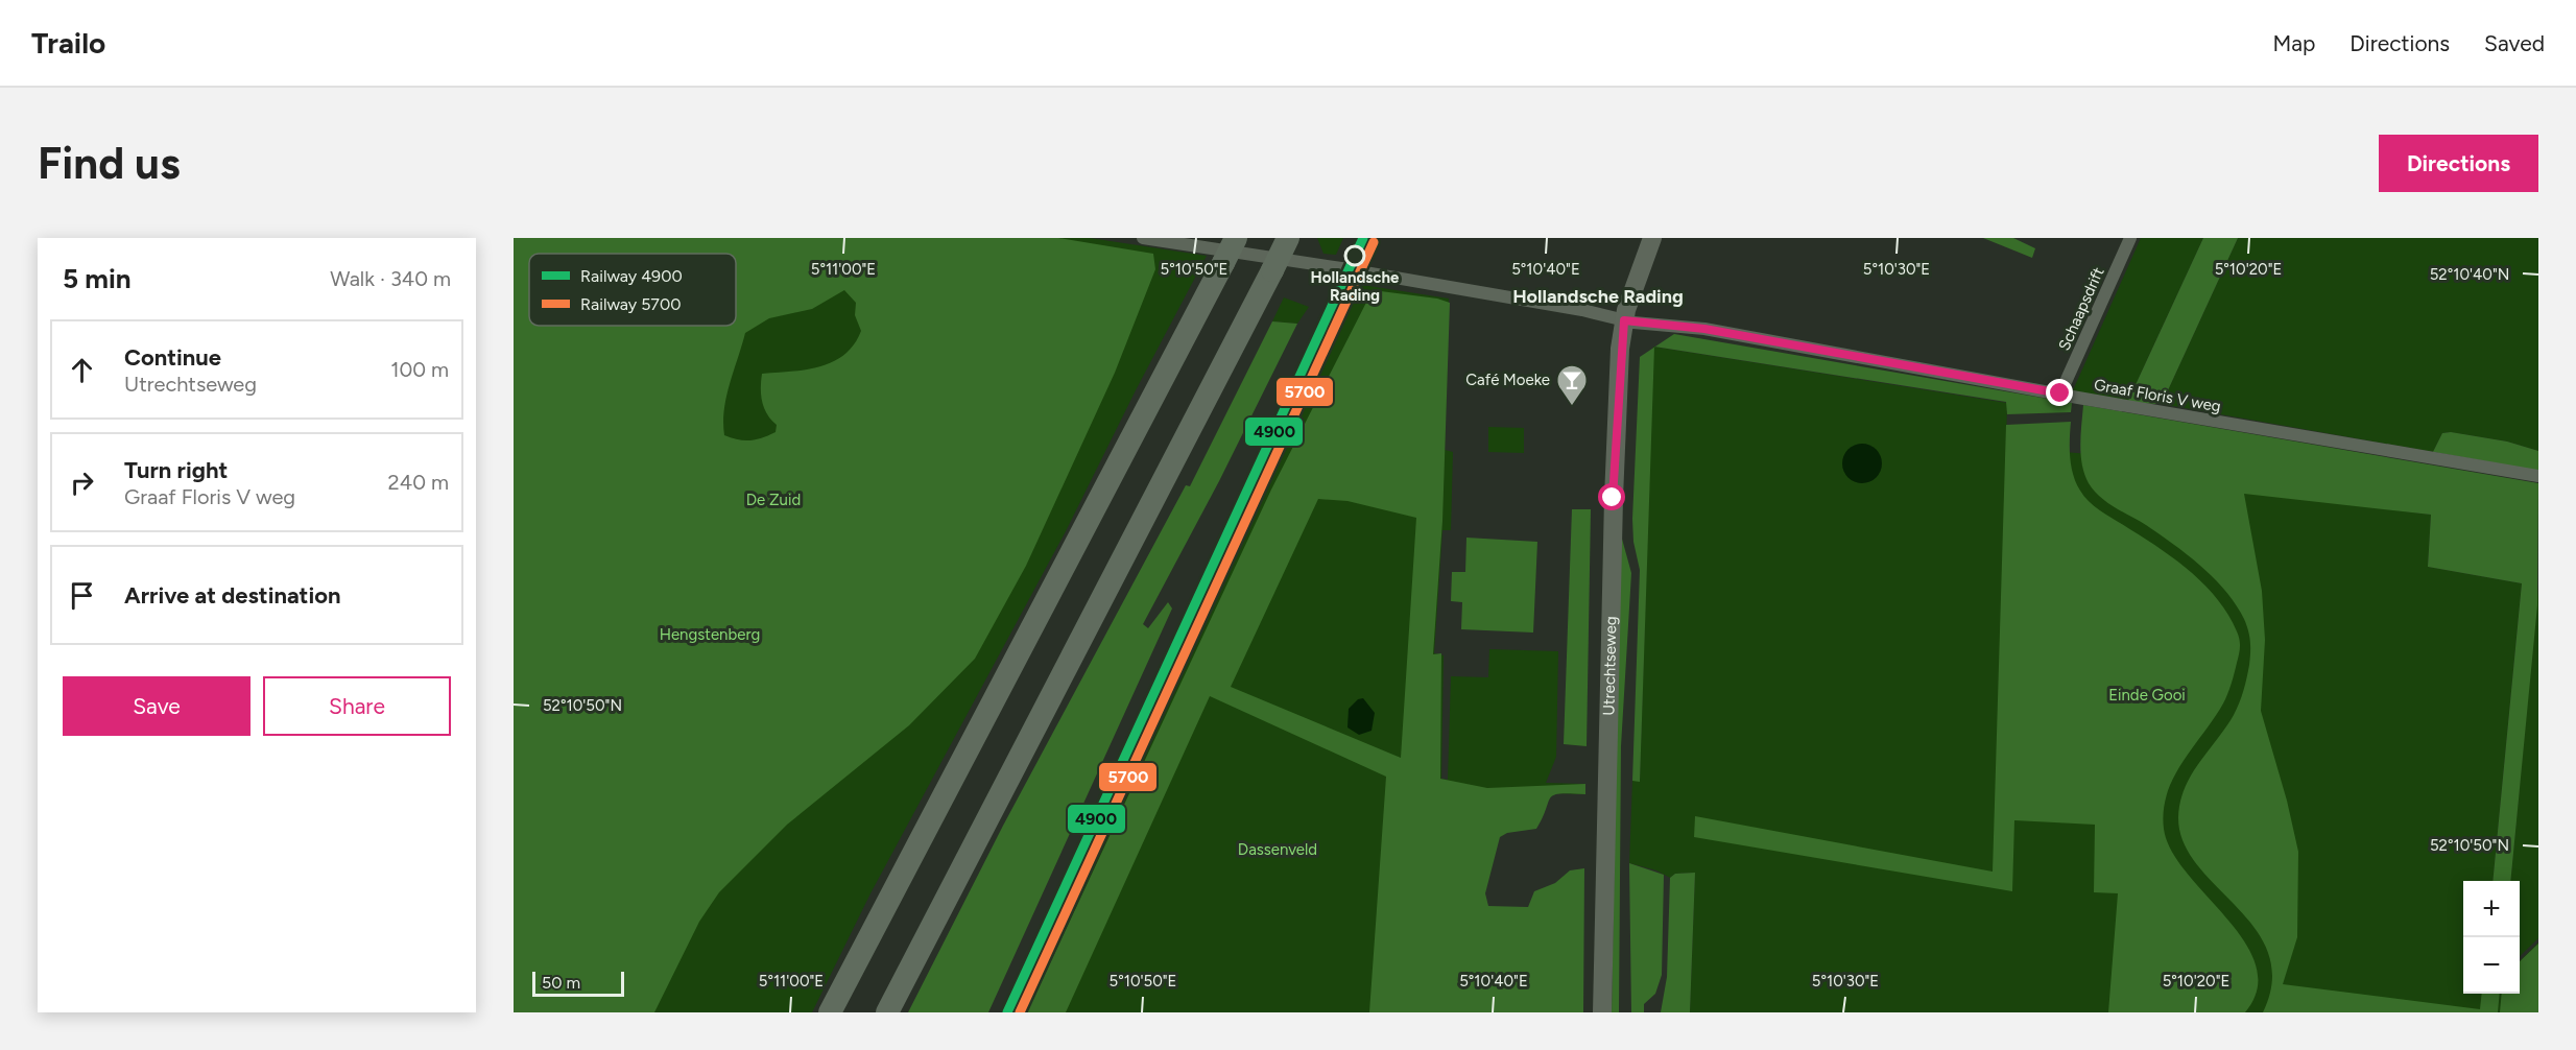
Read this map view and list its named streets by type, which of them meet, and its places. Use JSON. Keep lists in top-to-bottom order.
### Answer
{
  "streets": {
    "main road": ["Utrechtseweg"],
    "street": ["Schaapsdrift", "Graaf Floris V weg"]
  },
  "crossings": [
    ["Schaapsdrift", "Graaf Floris V weg"],
    ["Graaf Floris V weg", "Utrechtseweg"]
  ],
  "districts": ["Hollandsche Rading"],
  "parks": [
    "De Zuid",
    "Hengstenberg",
    "Einde Gooi",
    "Dassenveld"
  ],
  "places": {
    "other": ["Hollandsche Rading"],
    "bar": ["Café Moeke"]
  },
  "lines": ["rail line 4900", "rail line 5700"],
  "legend": ["Railway 4900", "Railway 5700"],
  "scale_bar": "50 m",
  "page": {
    "header": "Trailo",
    "nav": ["Map", "Directions", "Saved"],
    "buttons": [
      "Directions",
      ["Save", "Share"]
    ],
    "title": "Find us",
    "heading": ["5 min", "Walk · 340 m"],
    "list": [
      ["Continue", "Utrechtseweg", "100 m"],
      ["Turn right", "Graaf Floris V weg", "240 m"],
      "Arrive at destination"
    ],
    "map_buttons": ["+", "−"],
    "scale": "50 m"
  },
  "coordinates": [
    "5°11'00\"E",
    "5°10'50\"E",
    "5°10'40\"E",
    "5°10'30\"E",
    "5°10'20\"E",
    "52°10'40\"N",
    "52°10'50\"N"
  ]
}
